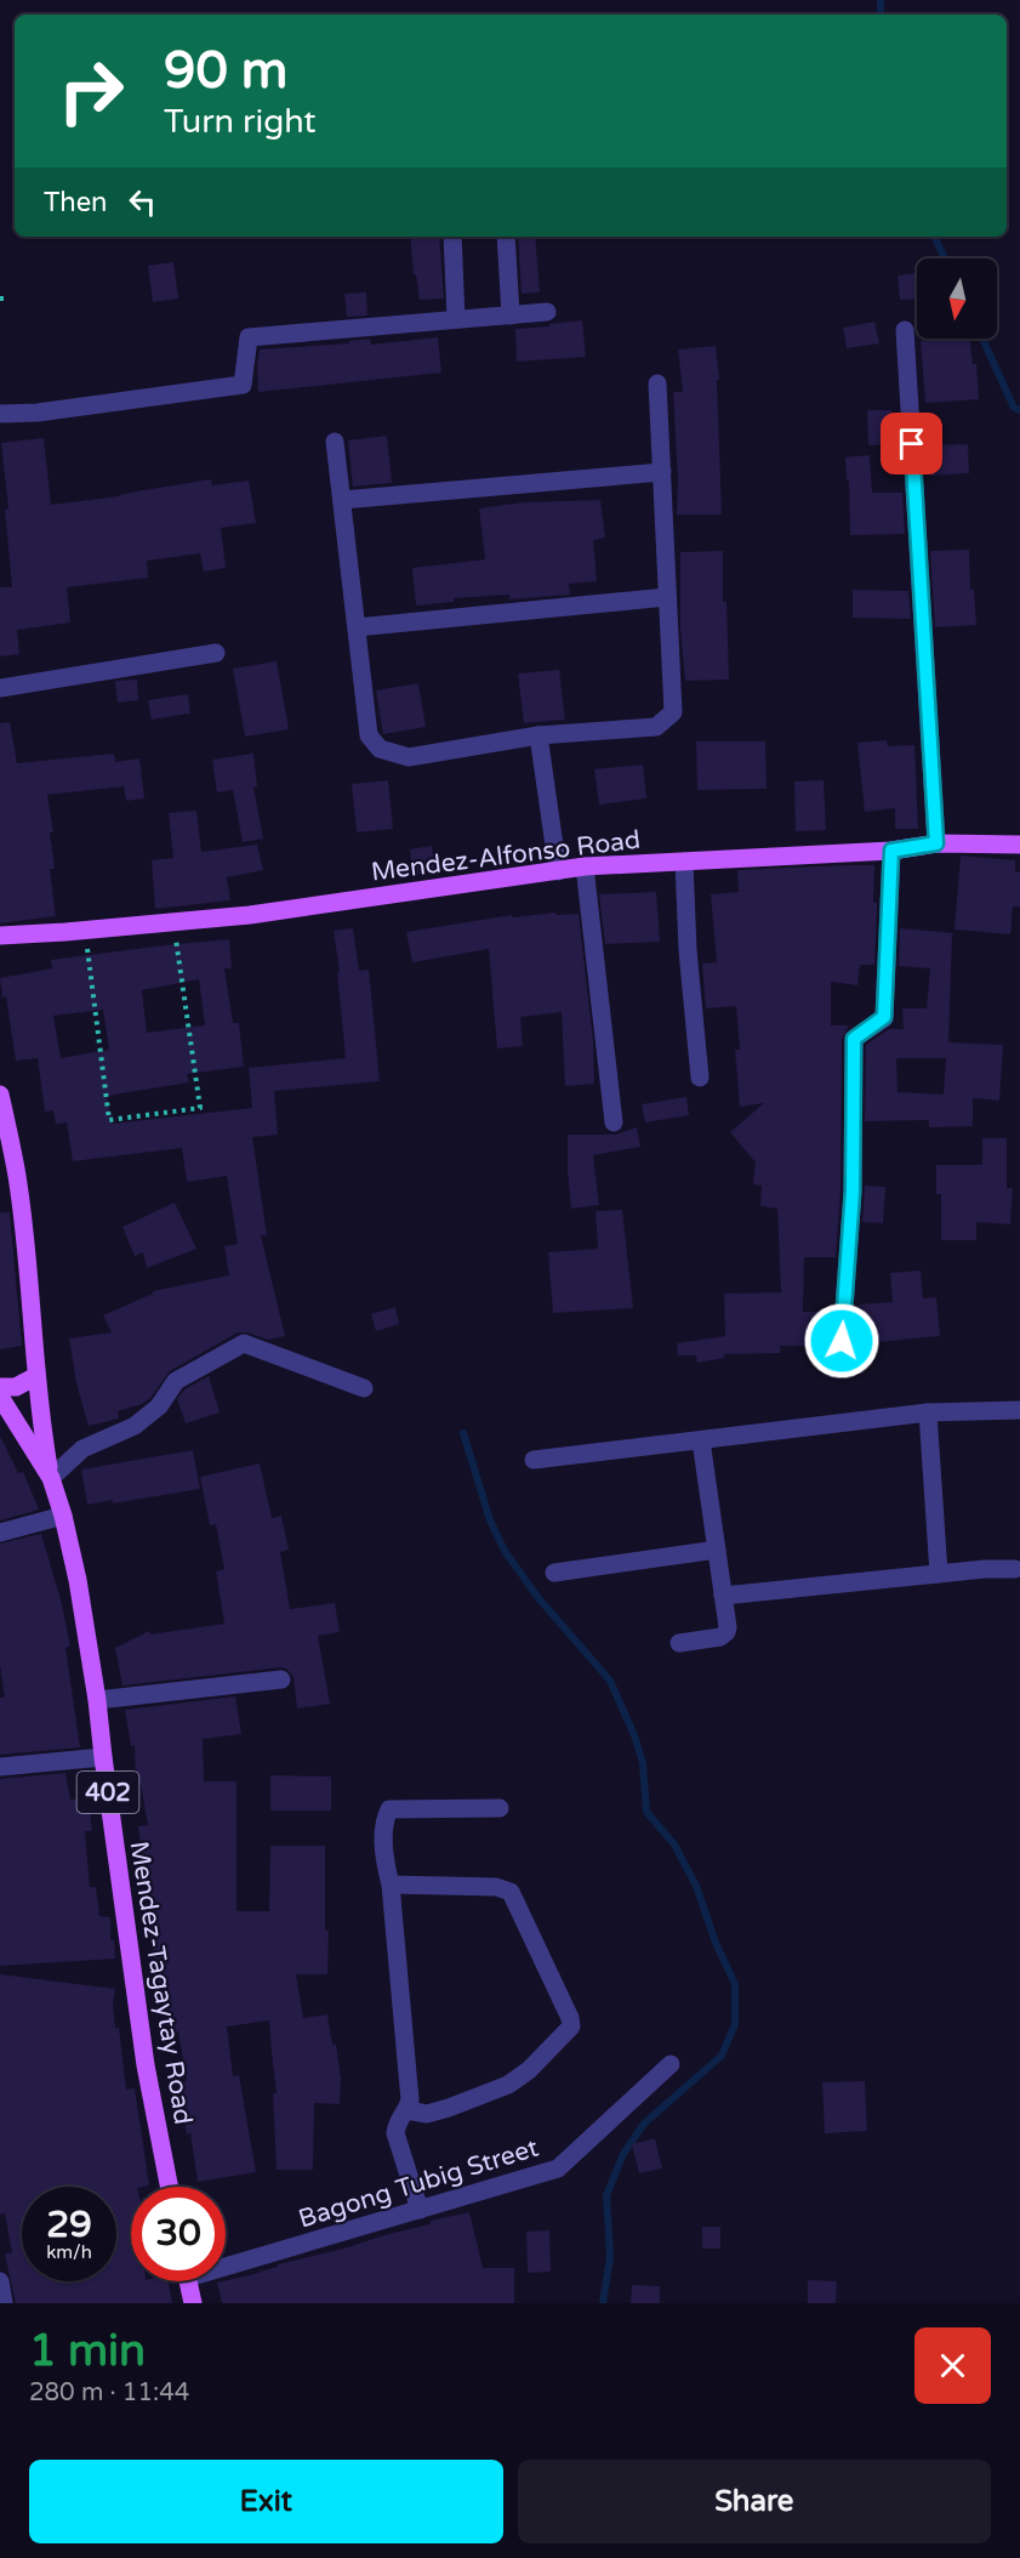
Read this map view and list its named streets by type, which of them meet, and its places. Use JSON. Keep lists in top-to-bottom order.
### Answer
{
  "streets": {
    "main road": ["Mendez-Alfonso Road", "402", "Mendez-Tagaytay Road"],
    "street": ["Bagong Tubig Street"]
  },
  "north": "bottom",
  "page": {
    "turn": ["90 m", "Turn right"],
    "then": "Then",
    "speed": "29 km/h",
    "limit": "30",
    "heading": ["1 min", "280 m · 11:44"],
    "buttons": ["Exit", "Share"]
  }
}
